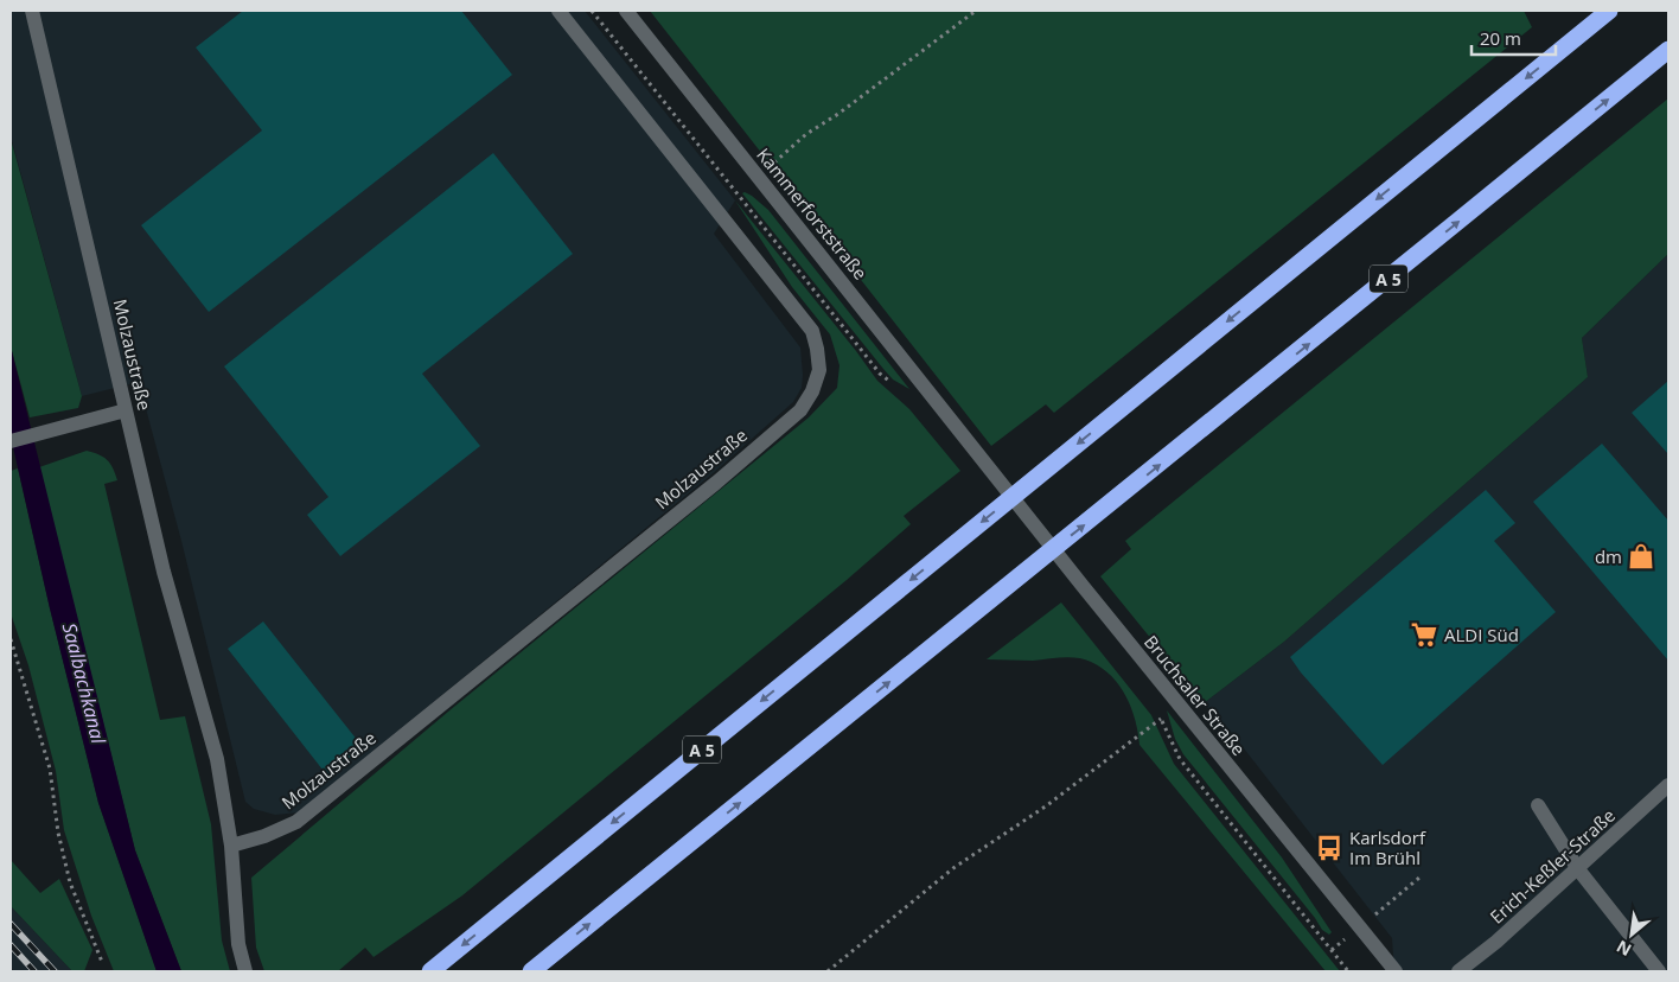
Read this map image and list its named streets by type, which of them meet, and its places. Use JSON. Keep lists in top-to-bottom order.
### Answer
{
  "streets": {
    "highway": ["A 5"],
    "street": [
      "Kammerforststraße",
      "Molzaustraße",
      "Bruchsaler Straße",
      "Erich-Keßler-Straße"
    ]
  },
  "crossings": [
    ["Kammerforststraße", "Bruchsaler Straße"]
  ],
  "water": ["Saalbachkanal"],
  "places": {
    "shop": ["dm"],
    "supermarket": ["ALDI Süd"],
    "bus stop": ["Karlsdorf Im Brühl"]
  },
  "scale_bar": "20 m",
  "north": "bottom left"
}
